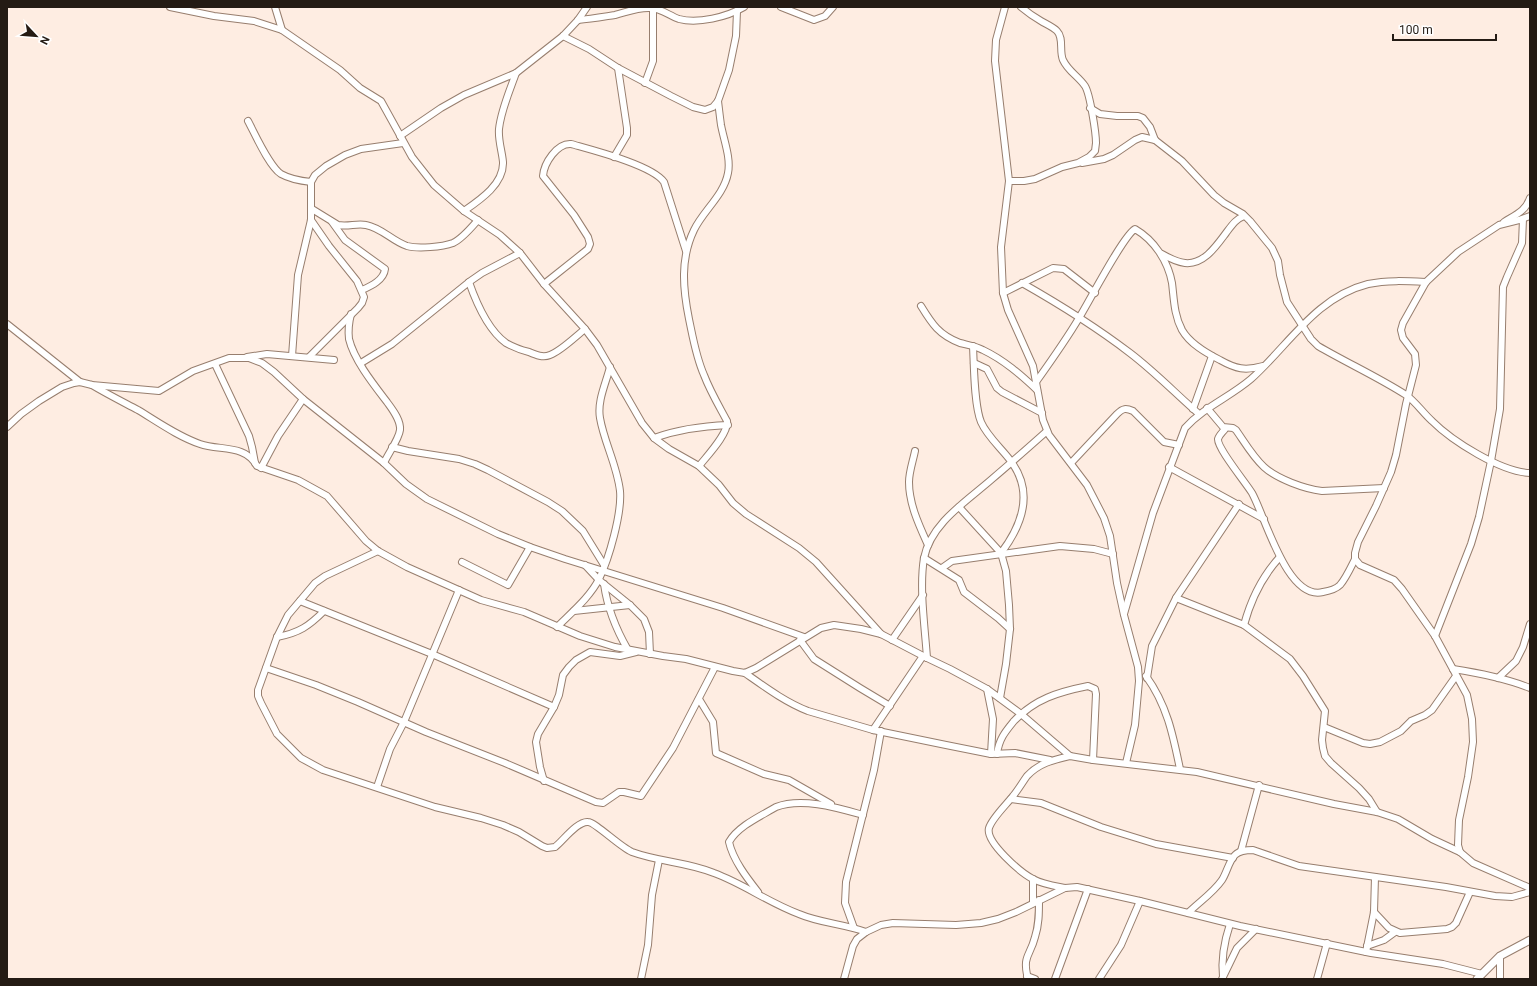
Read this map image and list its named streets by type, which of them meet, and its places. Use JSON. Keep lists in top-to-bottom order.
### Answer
{
  "scale_bar": "100 m",
  "north": "bottom right"
}
